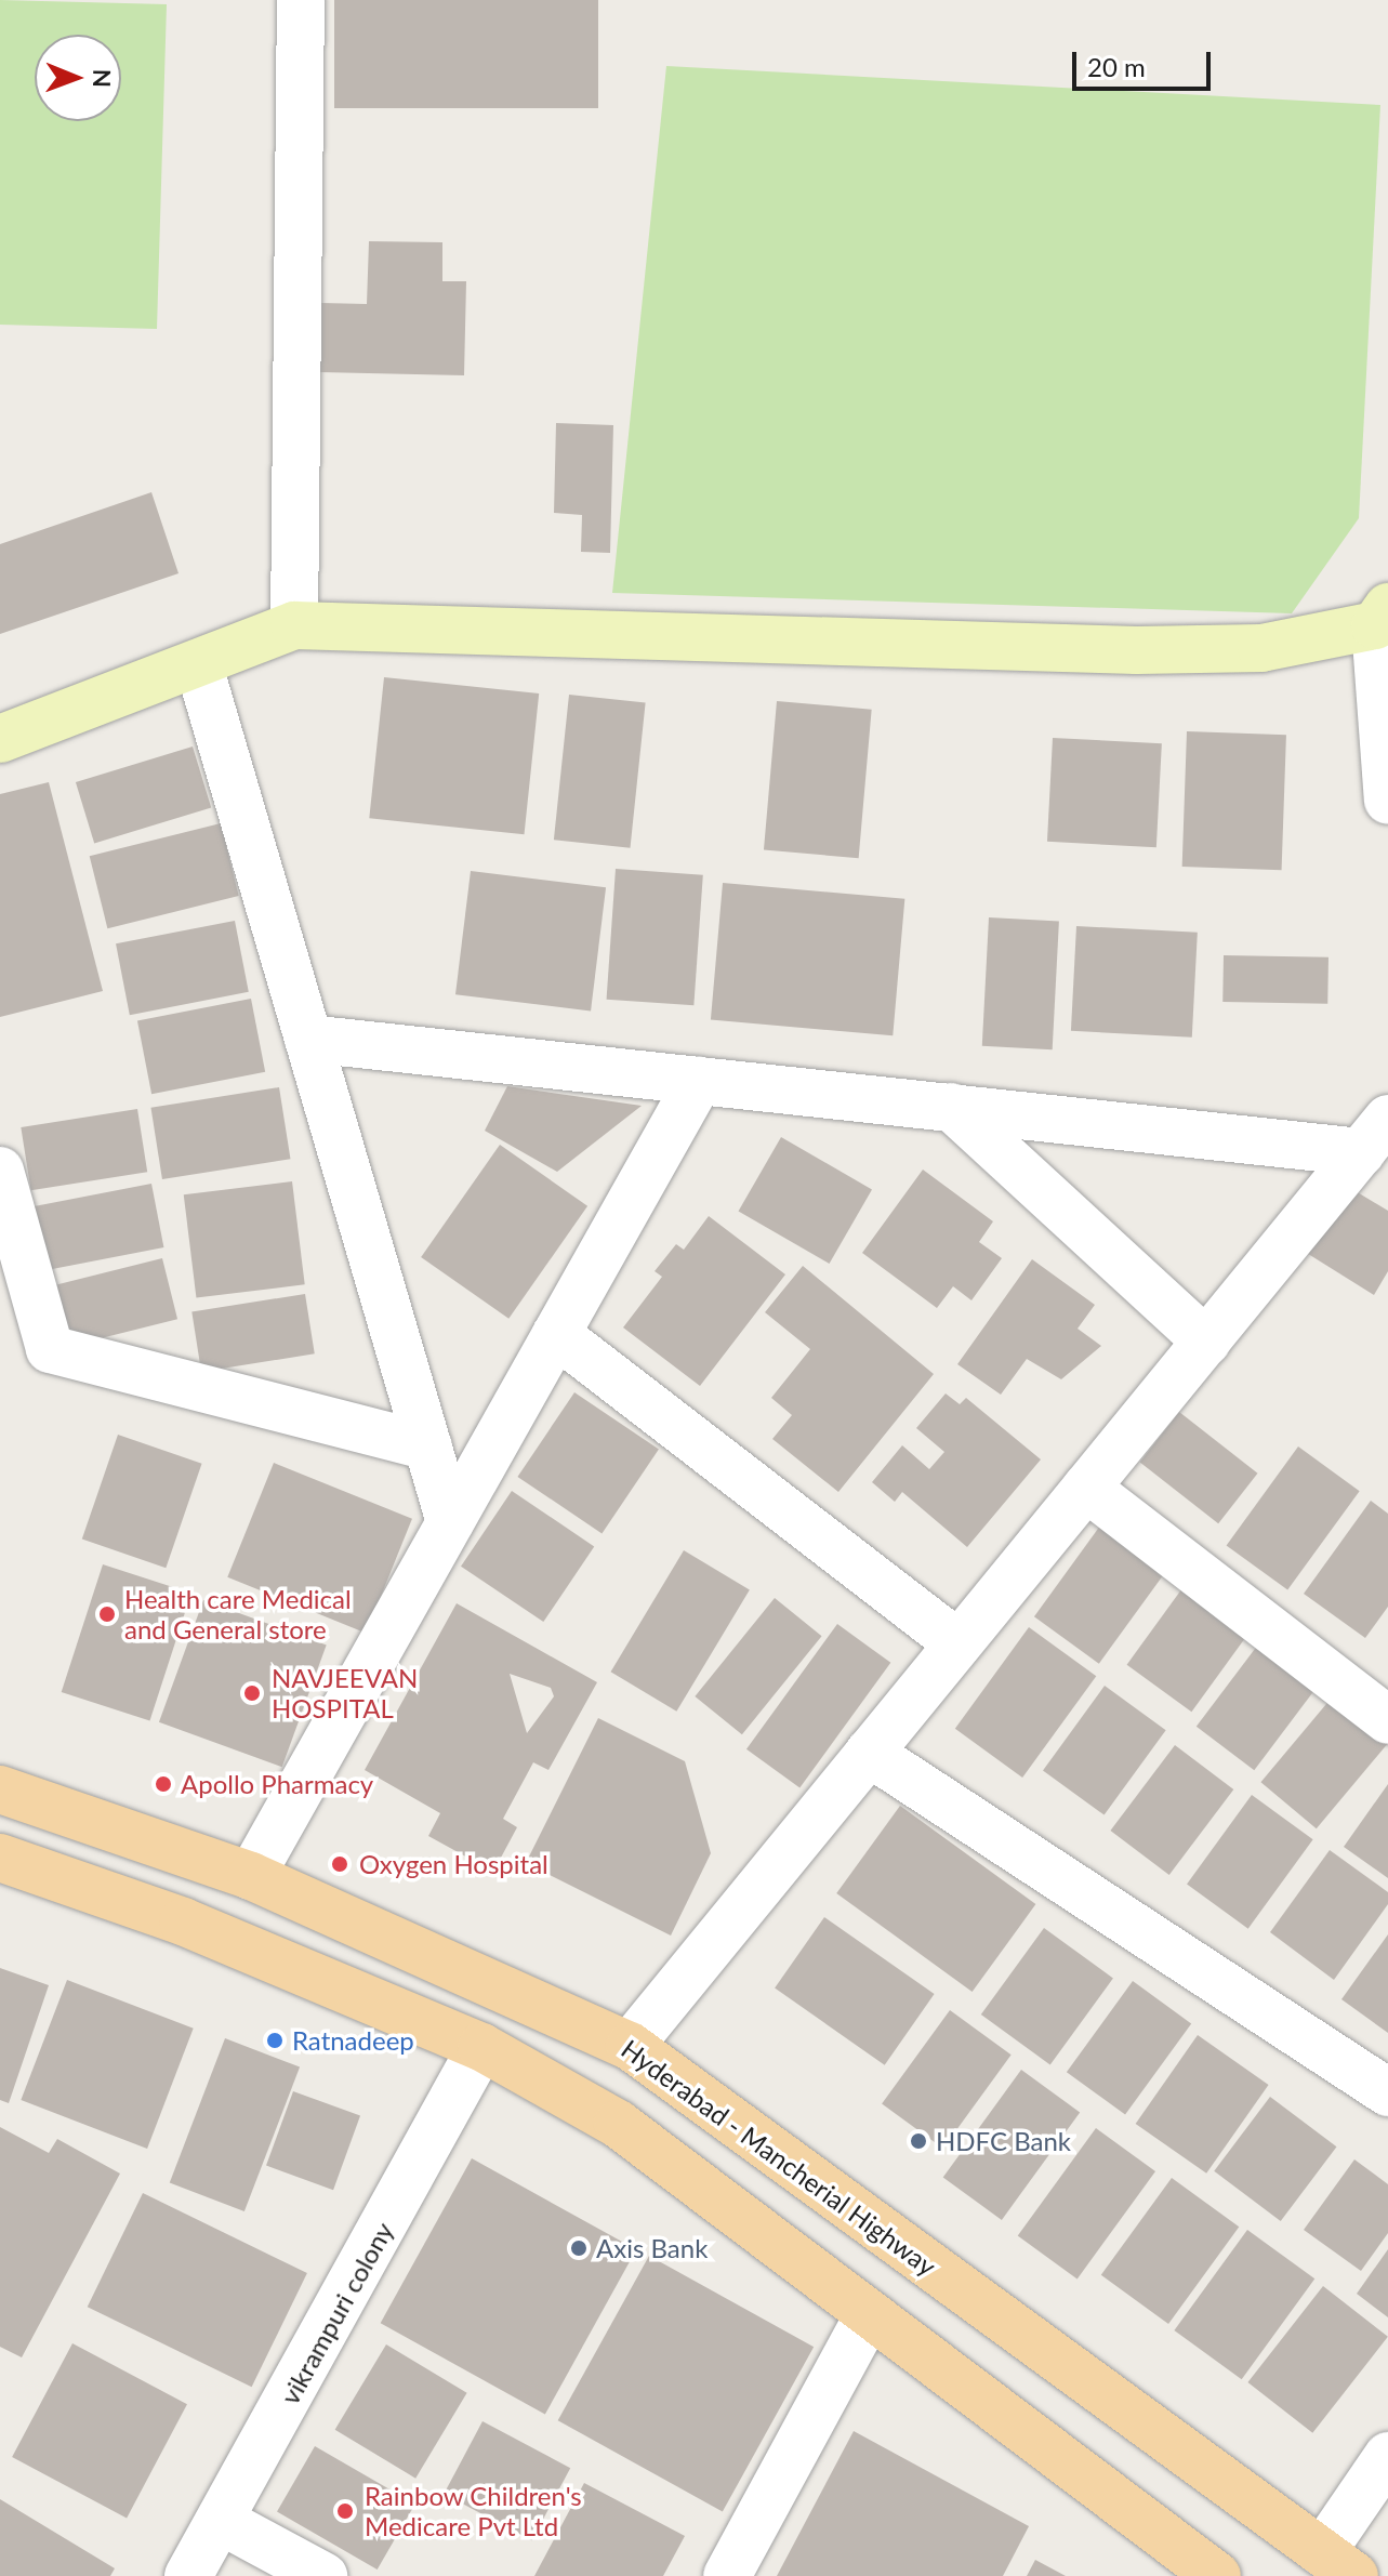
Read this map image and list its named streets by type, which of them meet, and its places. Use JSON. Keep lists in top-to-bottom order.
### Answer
{
  "streets": {
    "main road": ["Hyderabad - Mancherial Highway"],
    "street": ["vikrampuri colony"]
  },
  "places": [
    "Health care Medical and General store",
    "NAVJEEVAN HOSPITAL",
    "Apollo Pharmacy",
    "Oxygen Hospital",
    "Ratnadeep",
    "HDFC Bank",
    "Axis Bank",
    "Rainbow Children's Medicare Pvt Ltd"
  ],
  "scale_bar": "20 m",
  "north": "right"
}
